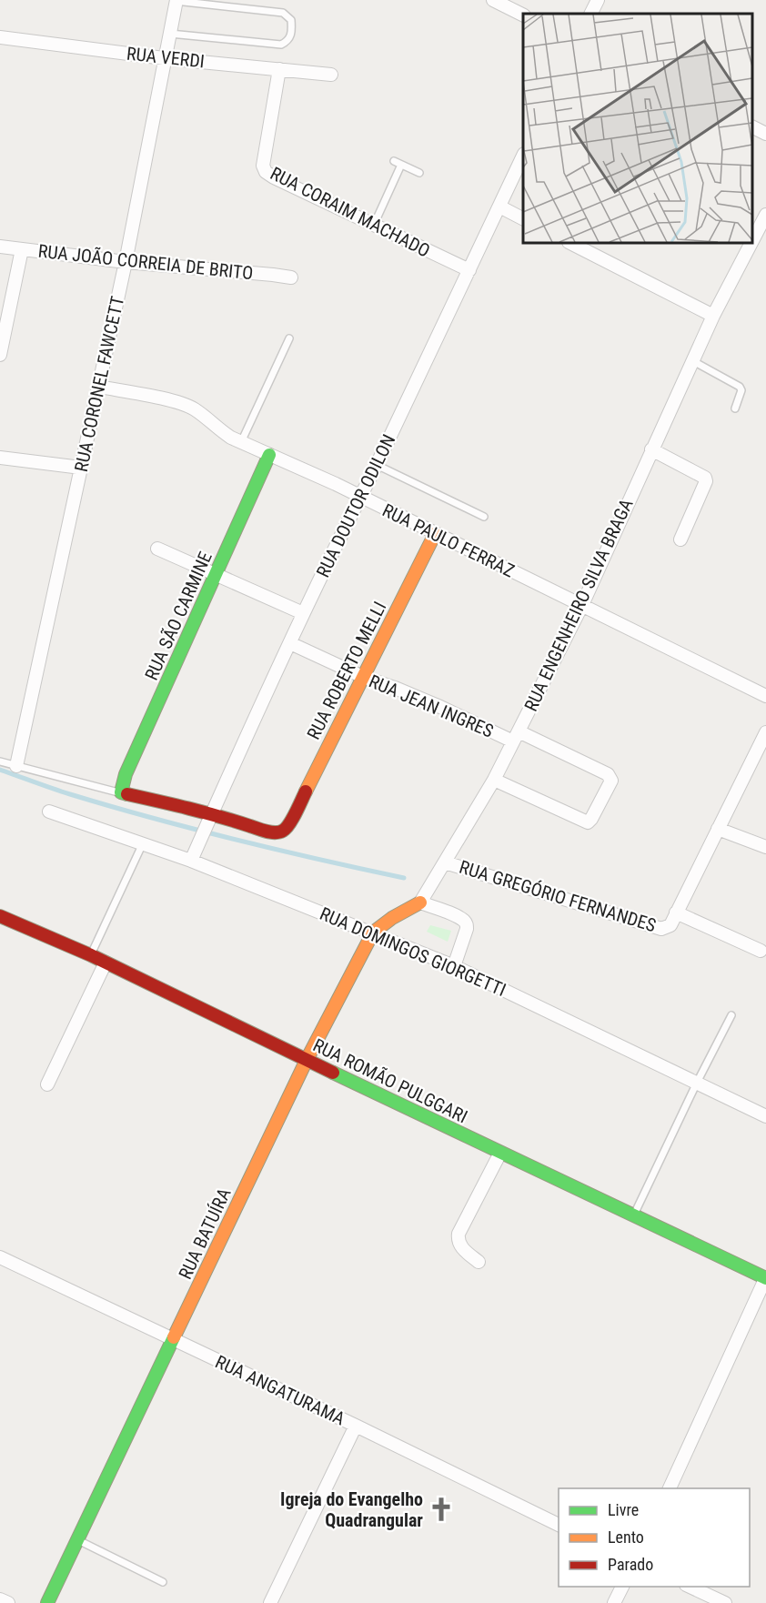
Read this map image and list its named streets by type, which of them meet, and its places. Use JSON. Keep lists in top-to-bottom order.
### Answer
{
  "streets": {
    "street": [
      "RUA VERDI",
      "RUA CORAIM MACHADO",
      "RUA JOÃO CORREIA DE BRITO",
      "RUA CORONEL FAWCETT",
      "RUA DOUTOR ODILON",
      "RUA PAULO FERRAZ",
      "RUA ENGENHEIRO SILVA BRAGA",
      "RUA SÃO CARMINE",
      "RUA ROBERTO MELLI",
      "RUA JEAN INGRES",
      "RUA GREGÓRIO FERNANDES",
      "RUA DOMINGOS GIORGETTI",
      "RUA ROMÃO PULGGARI",
      "RUA BATUÍRA",
      "RUA ANGATURAMA"
    ]
  },
  "crossings": [
    ["RUA VERDI", "RUA CORAIM MACHADO"],
    ["RUA VERDI", "RUA CORONEL FAWCETT"],
    ["RUA CORAIM MACHADO", "RUA DOUTOR ODILON"],
    ["RUA JOÃO CORREIA DE BRITO", "RUA CORONEL FAWCETT"],
    ["RUA CORONEL FAWCETT", "RUA PAULO FERRAZ"],
    ["RUA DOUTOR ODILON", "RUA PAULO FERRAZ"],
    ["RUA DOUTOR ODILON", "RUA ROBERTO MELLI"],
    ["RUA DOUTOR ODILON", "RUA JEAN INGRES"],
    ["RUA DOUTOR ODILON", "RUA DOMINGOS GIORGETTI"],
    ["RUA PAULO FERRAZ", "RUA ENGENHEIRO SILVA BRAGA"],
    ["RUA PAULO FERRAZ", "RUA SÃO CARMINE"],
    ["RUA PAULO FERRAZ", "RUA ROBERTO MELLI"],
    ["RUA ENGENHEIRO SILVA BRAGA", "RUA JEAN INGRES"],
    ["RUA ENGENHEIRO SILVA BRAGA", "RUA GREGÓRIO FERNANDES"],
    ["RUA ENGENHEIRO SILVA BRAGA", "RUA BATUÍRA"],
    ["RUA ROBERTO MELLI", "RUA JEAN INGRES"],
    ["RUA DOMINGOS GIORGETTI", "RUA BATUÍRA"],
    ["RUA ROMÃO PULGGARI", "RUA BATUÍRA"],
    ["RUA BATUÍRA", "RUA ANGATURAMA"]
  ],
  "places": {
    "church": ["Igreja do Evangelho Quadrangular"]
  },
  "legend": ["Livre", "Lento", "Parado"]
}
